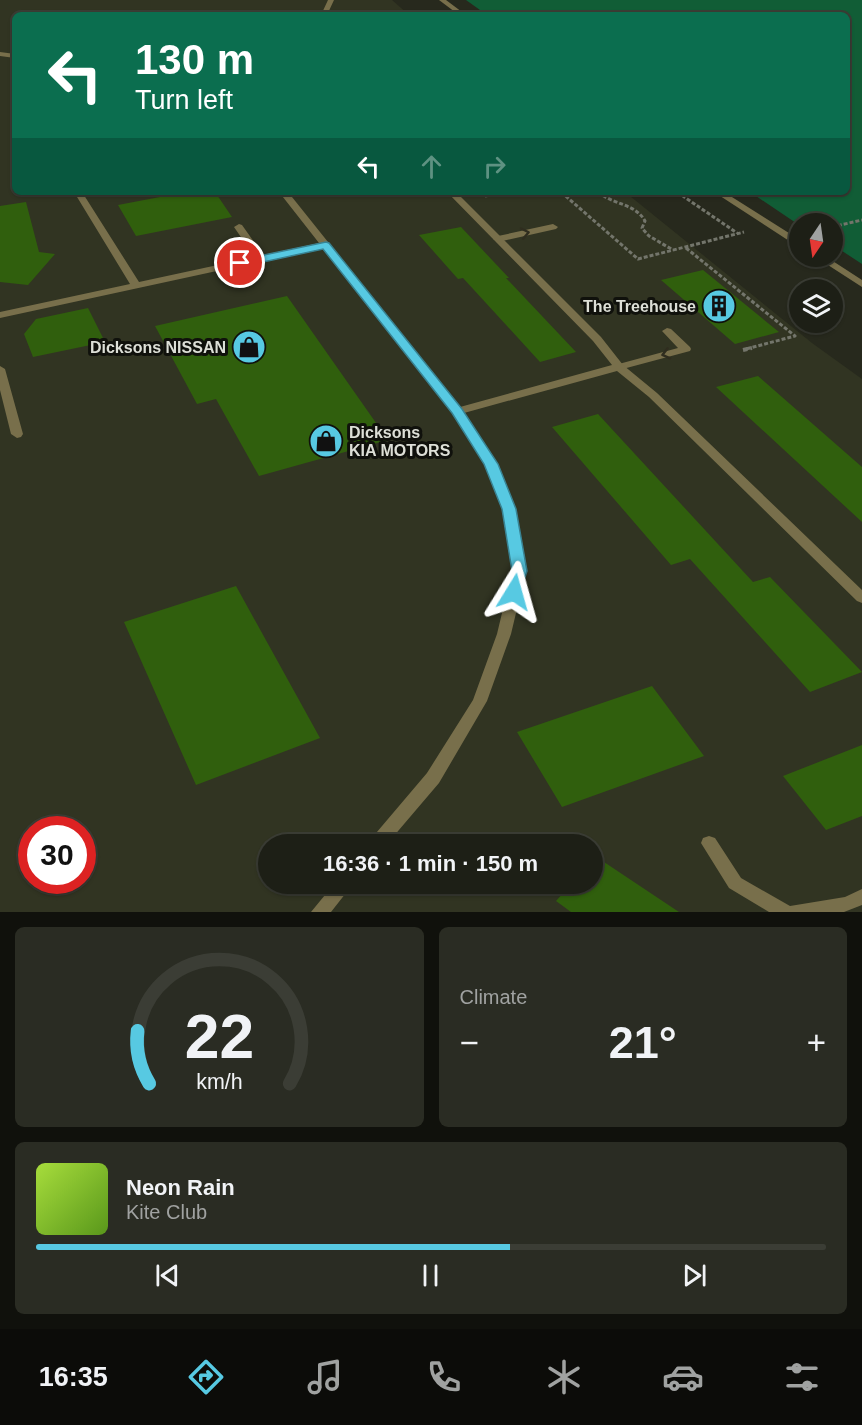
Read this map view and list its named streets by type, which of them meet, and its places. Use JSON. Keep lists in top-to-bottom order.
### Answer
{
  "places": {
    "building": ["The Treehouse"],
    "shop": ["Dicksons NISSAN", "Dicksons KIA MOTORS"]
  },
  "north": "bottom",
  "page": {
    "turn": ["130 m", "Turn left"],
    "limit": "30",
    "trip": "16:36 · 1 min · 150 m",
    "tile": "Climate",
    "heat": ["−", "21°", "+"],
    "song": ["Neon Rain", "Kite Club"],
    "tabs": "16:35",
    "gauge": ["22", "km/h"]
  }
}
